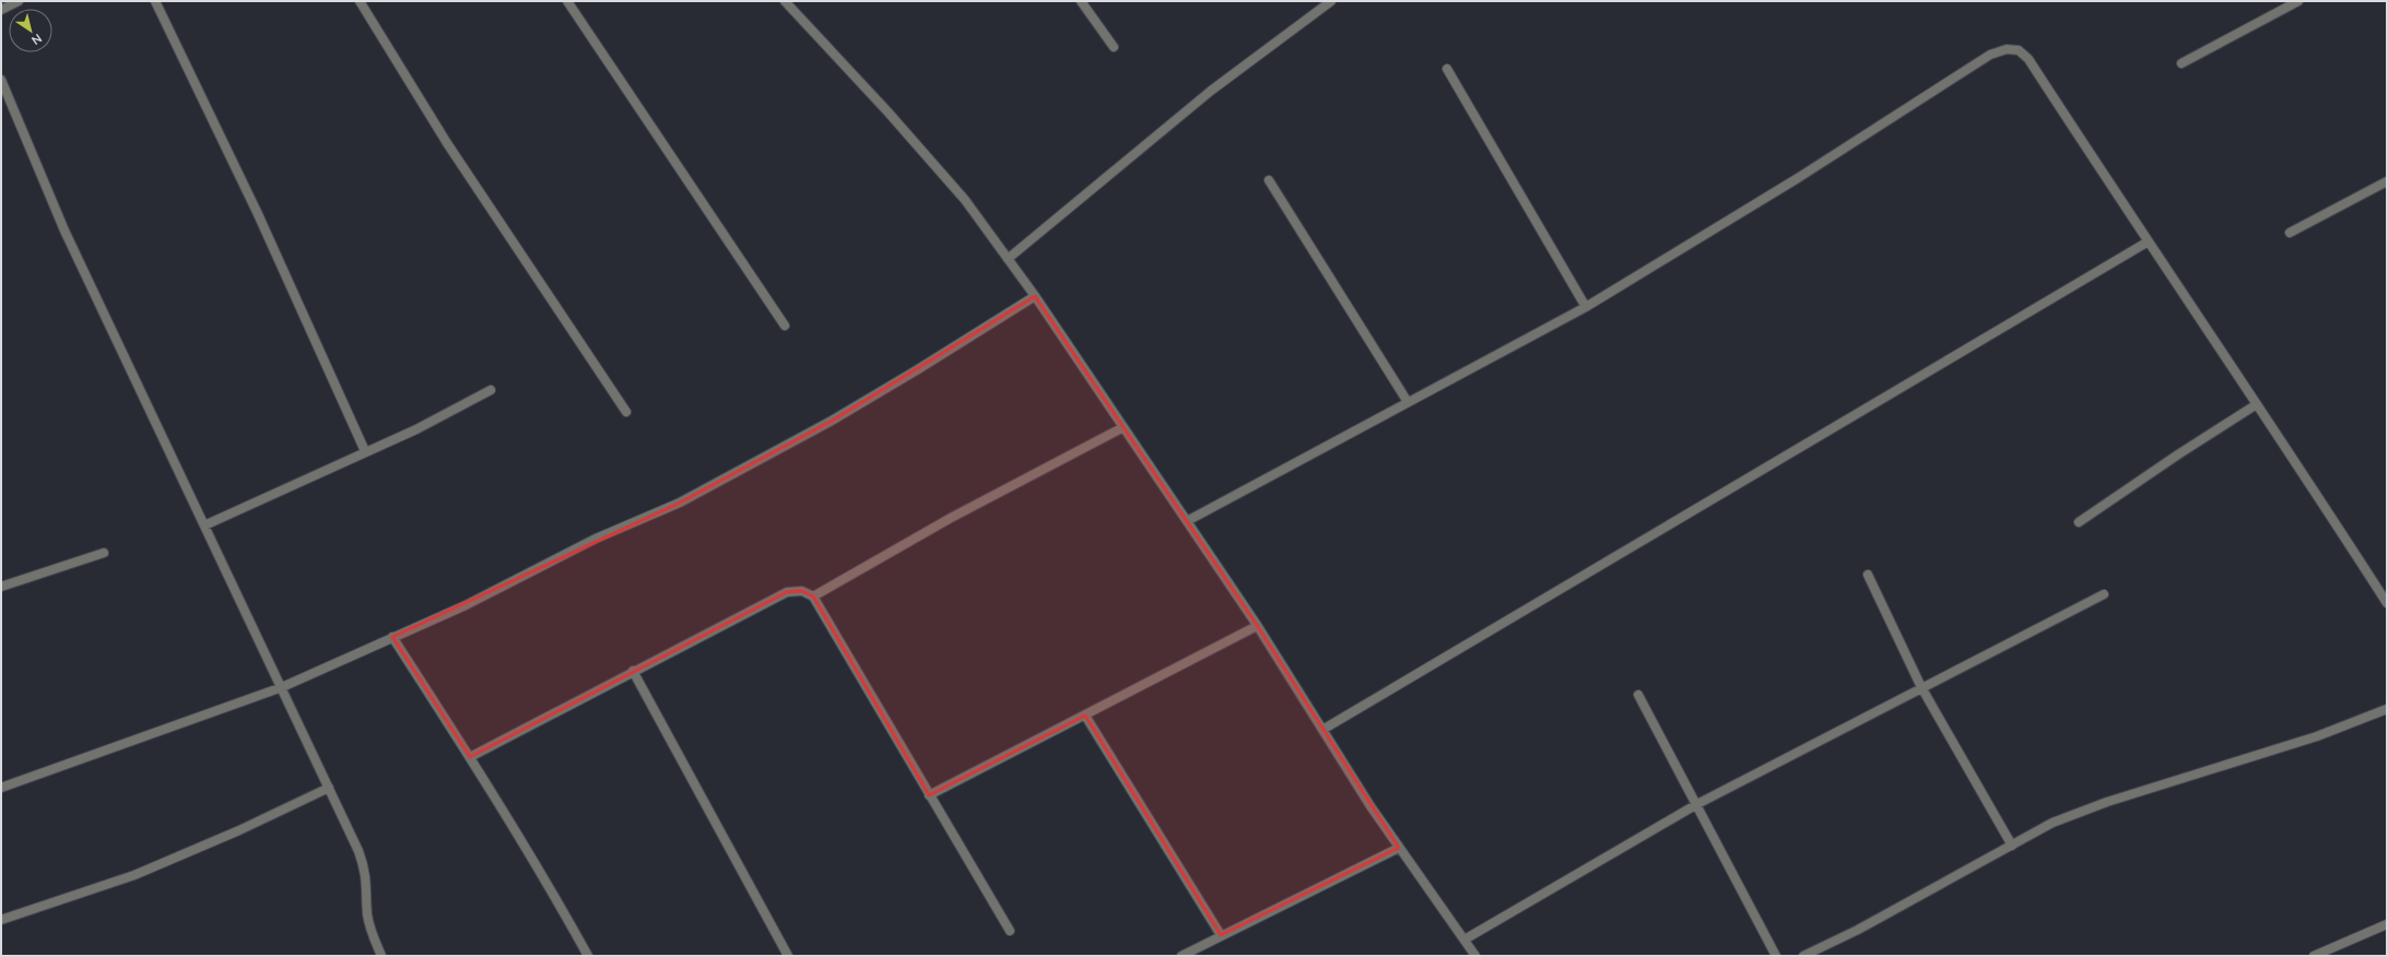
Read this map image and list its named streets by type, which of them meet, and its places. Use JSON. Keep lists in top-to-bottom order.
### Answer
{
  "north": "bottom right"
}
